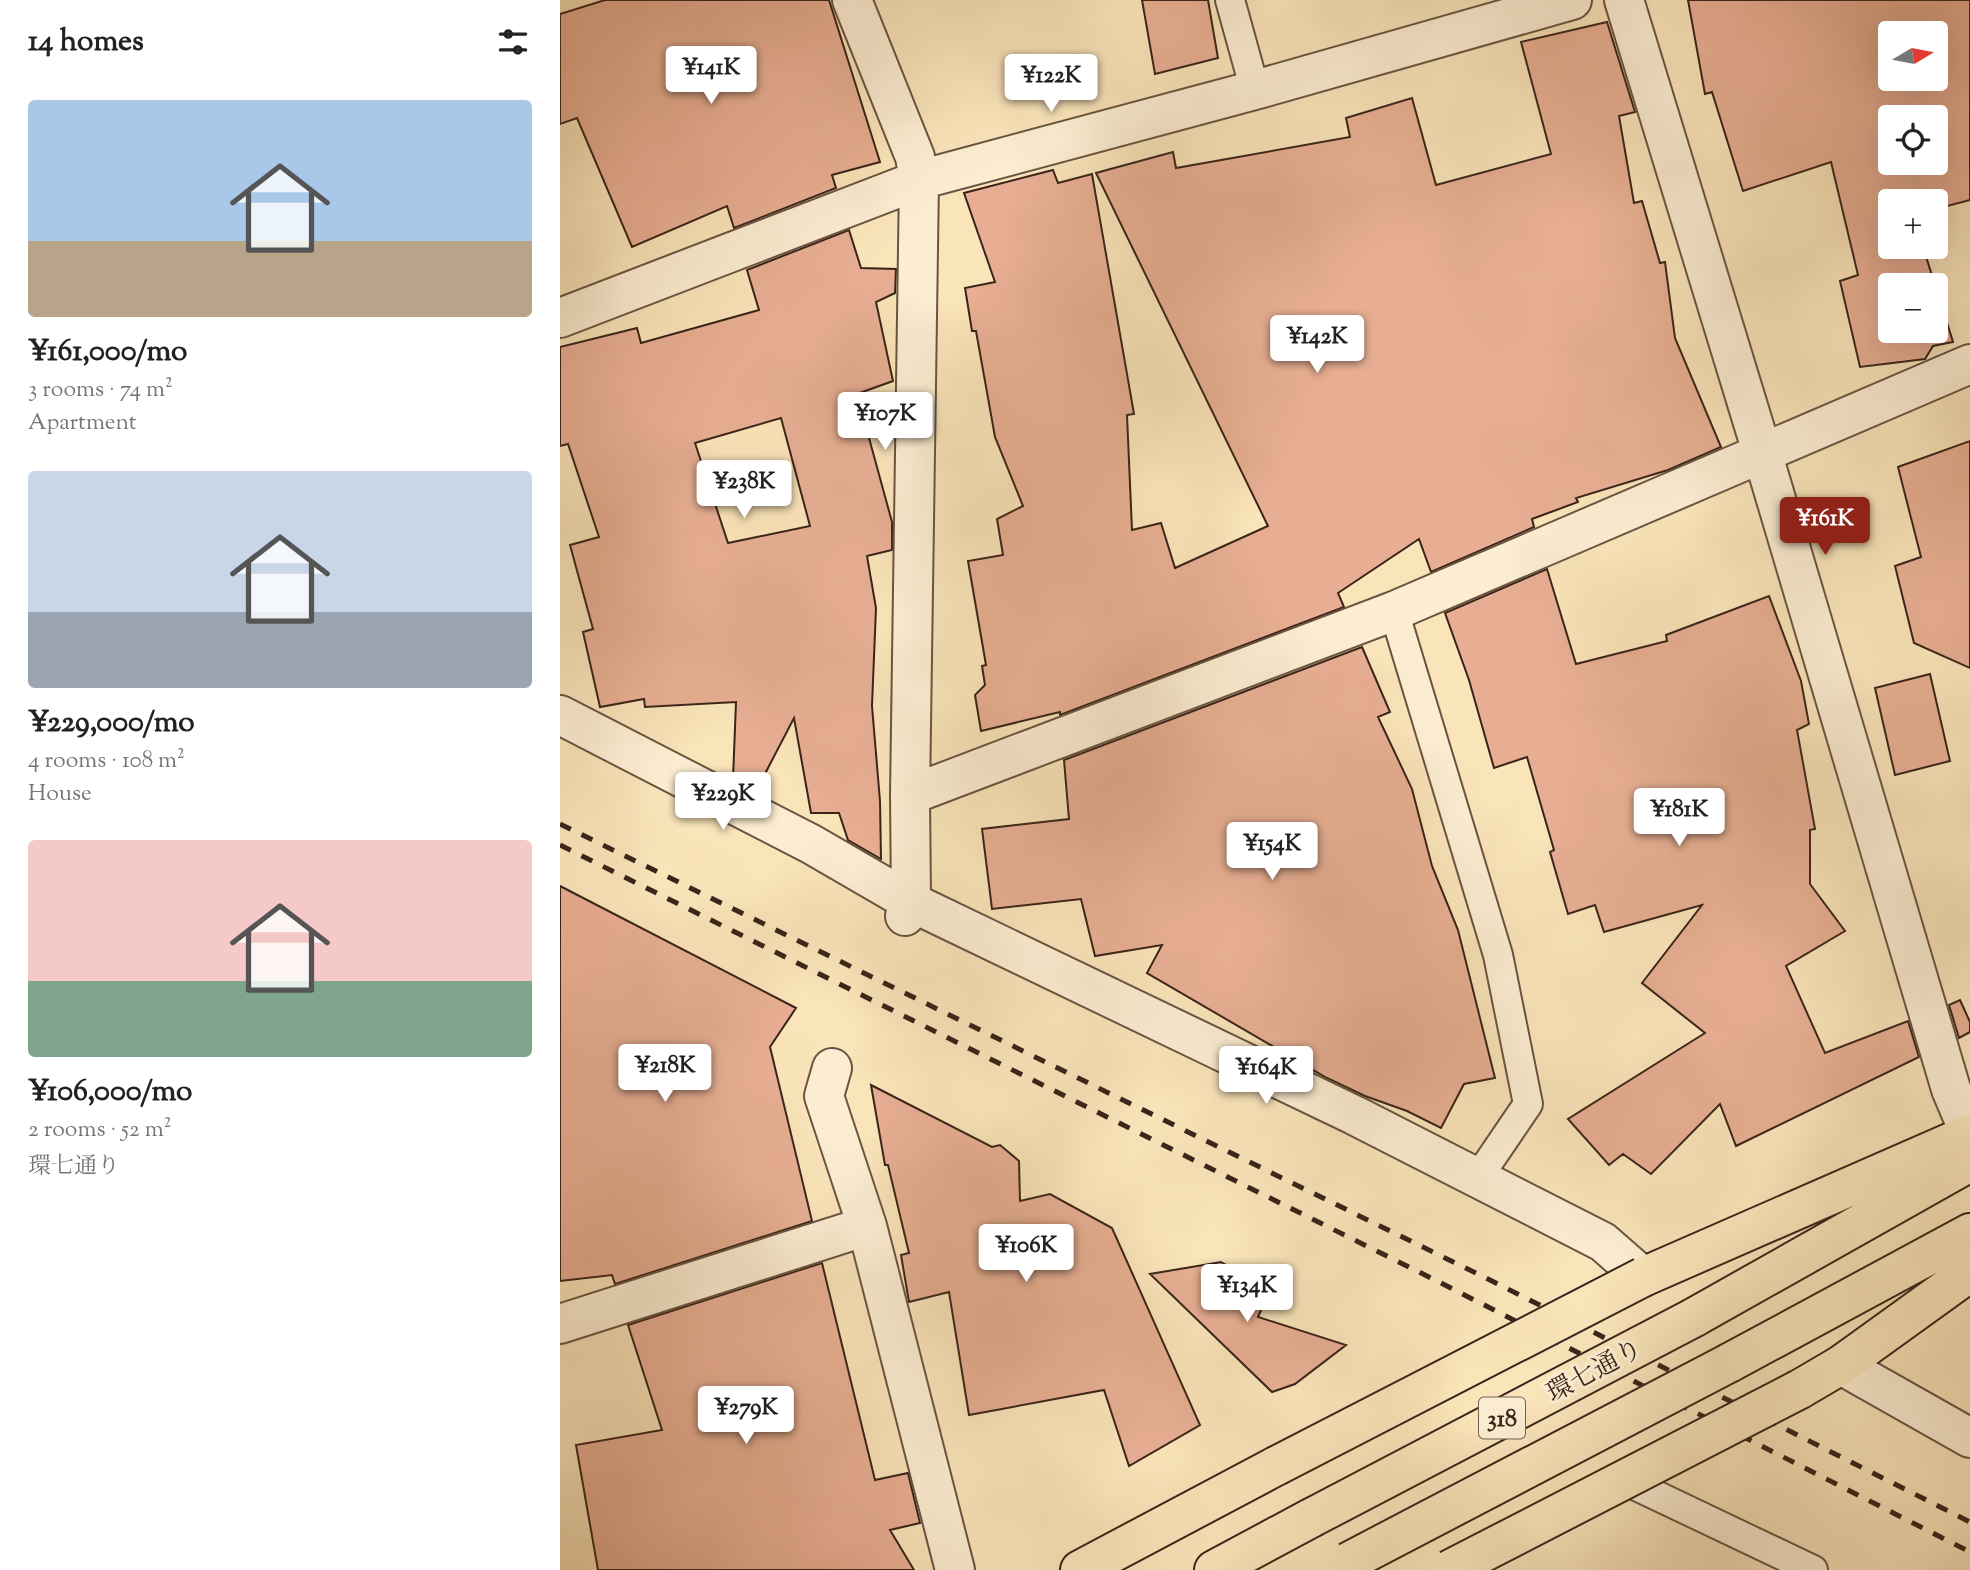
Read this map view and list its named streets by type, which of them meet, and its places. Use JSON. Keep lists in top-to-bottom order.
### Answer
{
  "streets": {
    "main road": ["環七通り", "318"]
  },
  "north": "right",
  "page": {
    "heading": "14 homes",
    "map_buttons": ["+", "−"],
    "price": [
      "¥141K",
      "¥122K",
      "¥142K",
      "¥107K",
      "¥238K",
      "¥161K",
      "¥229K",
      "¥181K",
      "¥154K",
      "¥218K",
      "¥164K",
      "¥106K",
      "¥134K",
      "¥279K"
    ],
    "list": [
      {
        "name": "¥161,000/mo",
        "note": "3 rooms · 74 m² · Apartment"
      },
      {
        "name": "¥229,000/mo",
        "note": "4 rooms · 108 m² · House"
      },
      {
        "name": "¥106,000/mo",
        "note": "2 rooms · 52 m² · 環七通り"
      }
    ]
  }
}
